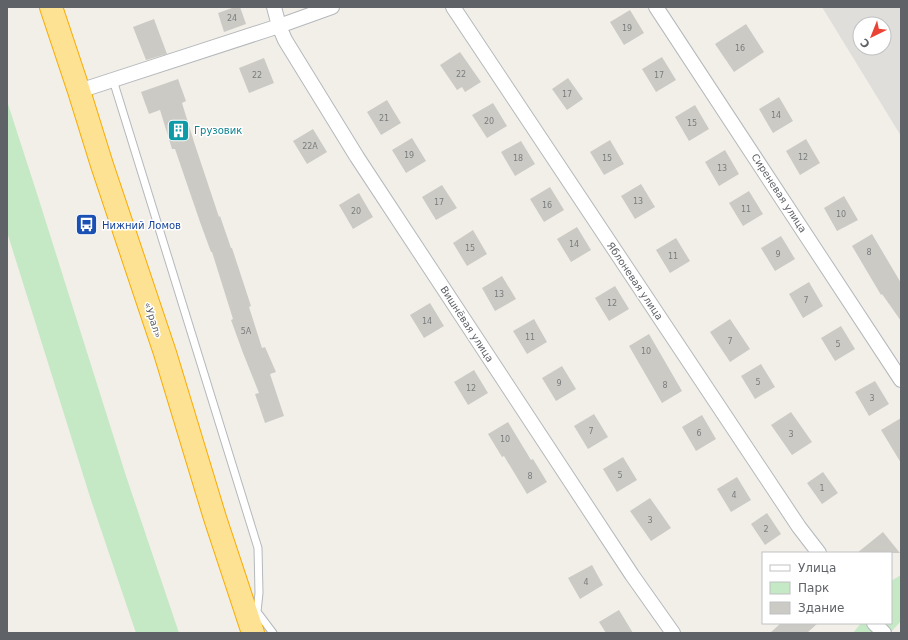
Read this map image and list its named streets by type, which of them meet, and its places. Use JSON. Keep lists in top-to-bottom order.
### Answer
{
  "streets": {
    "highway": ["«Урал»"],
    "street": ["Сиреневая улица", "Яблоневая улица", "Вишнёвая улица"]
  },
  "places": {
    "building": ["Грузовик"],
    "bus stop": ["Нижний Ломов"]
  },
  "house_numbers": [
    "24",
    "19",
    "16",
    "22",
    "22",
    "17",
    "17",
    "14",
    "21",
    "20",
    "15",
    "22А",
    "19",
    "12",
    "18",
    "15",
    "13",
    "13",
    "17",
    "16",
    "11",
    "20",
    "10",
    "14",
    "15",
    "8",
    "9",
    "11",
    "13",
    "7",
    "12",
    "14",
    "5А",
    "11",
    "7",
    "5",
    "10",
    "5",
    "9",
    "8",
    "12",
    "3",
    "7",
    "6",
    "3",
    "10",
    "5",
    "8",
    "1",
    "4",
    "3",
    "2",
    "4"
  ],
  "legend": ["Улица", "Парк", "Здание"],
  "north": "bottom left"
}
